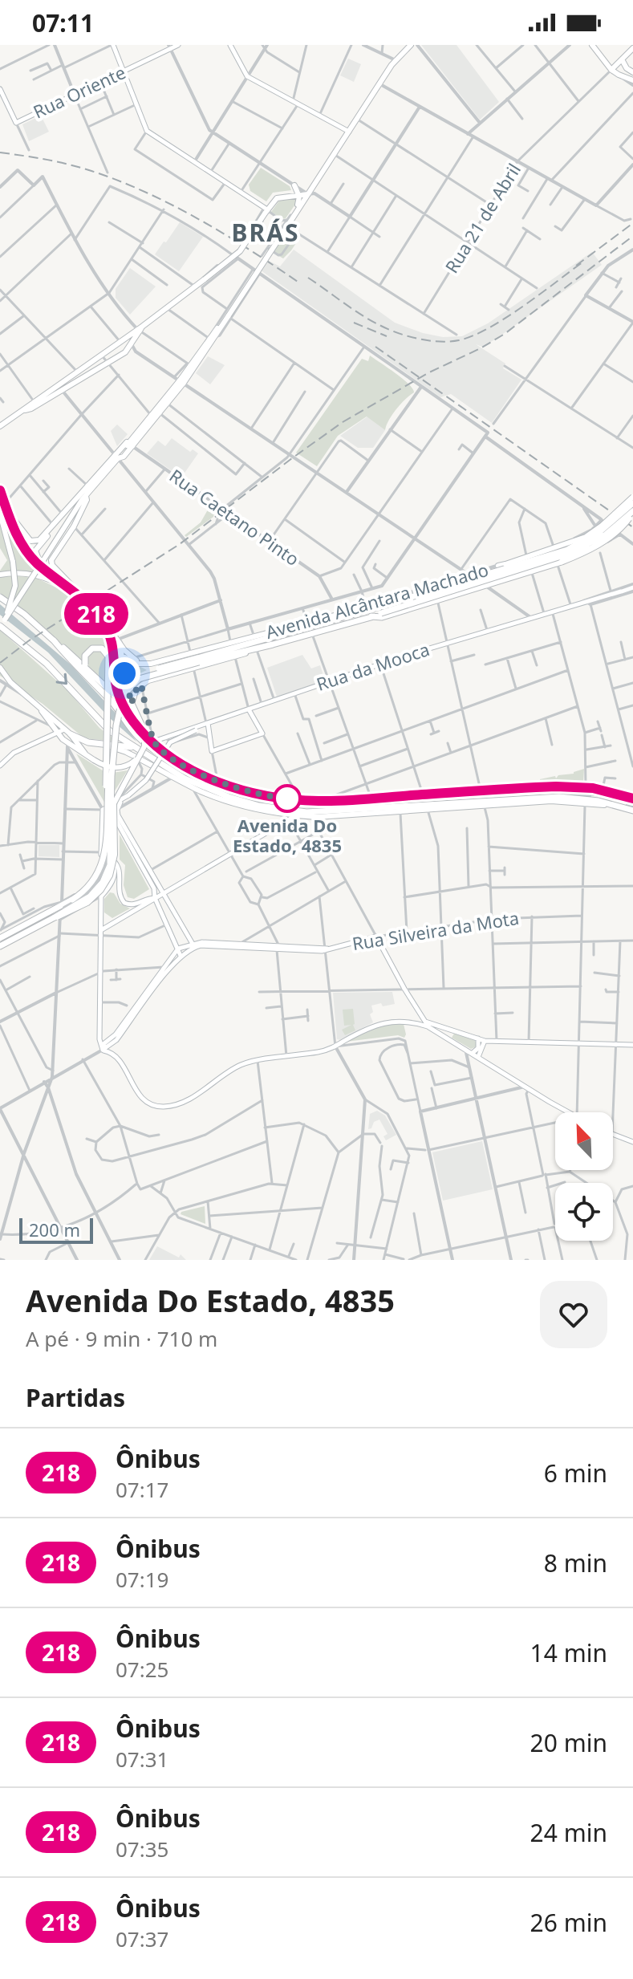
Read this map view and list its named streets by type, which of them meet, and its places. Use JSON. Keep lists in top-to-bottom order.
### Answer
{
  "streets": {
    "highway": ["Avenida Alcântara Machado"],
    "main road": [
      "Rua Oriente",
      "Rua 21 de Abril",
      "Rua da Mooca",
      "Rua Silveira da Mota"
    ],
    "street": ["Rua Caetano Pinto"]
  },
  "districts": ["BRÁS"],
  "places": ["Avenida Do Estado, 4835"],
  "lines": ["bus line 218"],
  "scale_bar": "200 m",
  "north": "top left",
  "page": {
    "status": "07:11",
    "on_map": "218",
    "scale": "200 m",
    "heading": [
      ["Avenida Do Estado, 4835", "A pé · 9 min · 710 m"],
      "Partidas"
    ],
    "list": [
      {
        "mark": "218",
        "name": "Ônibus",
        "note": "07:17",
        "value": "6 min"
      },
      {
        "mark": "218",
        "name": "Ônibus",
        "note": "07:19",
        "value": "8 min"
      },
      {
        "mark": "218",
        "name": "Ônibus",
        "note": "07:25",
        "value": "14 min"
      },
      {
        "mark": "218",
        "name": "Ônibus",
        "note": "07:31",
        "value": "20 min"
      },
      {
        "mark": "218",
        "name": "Ônibus",
        "note": "07:35",
        "value": "24 min"
      },
      {
        "mark": "218",
        "name": "Ônibus",
        "note": "07:37",
        "value": "26 min"
      }
    ]
  }
}
